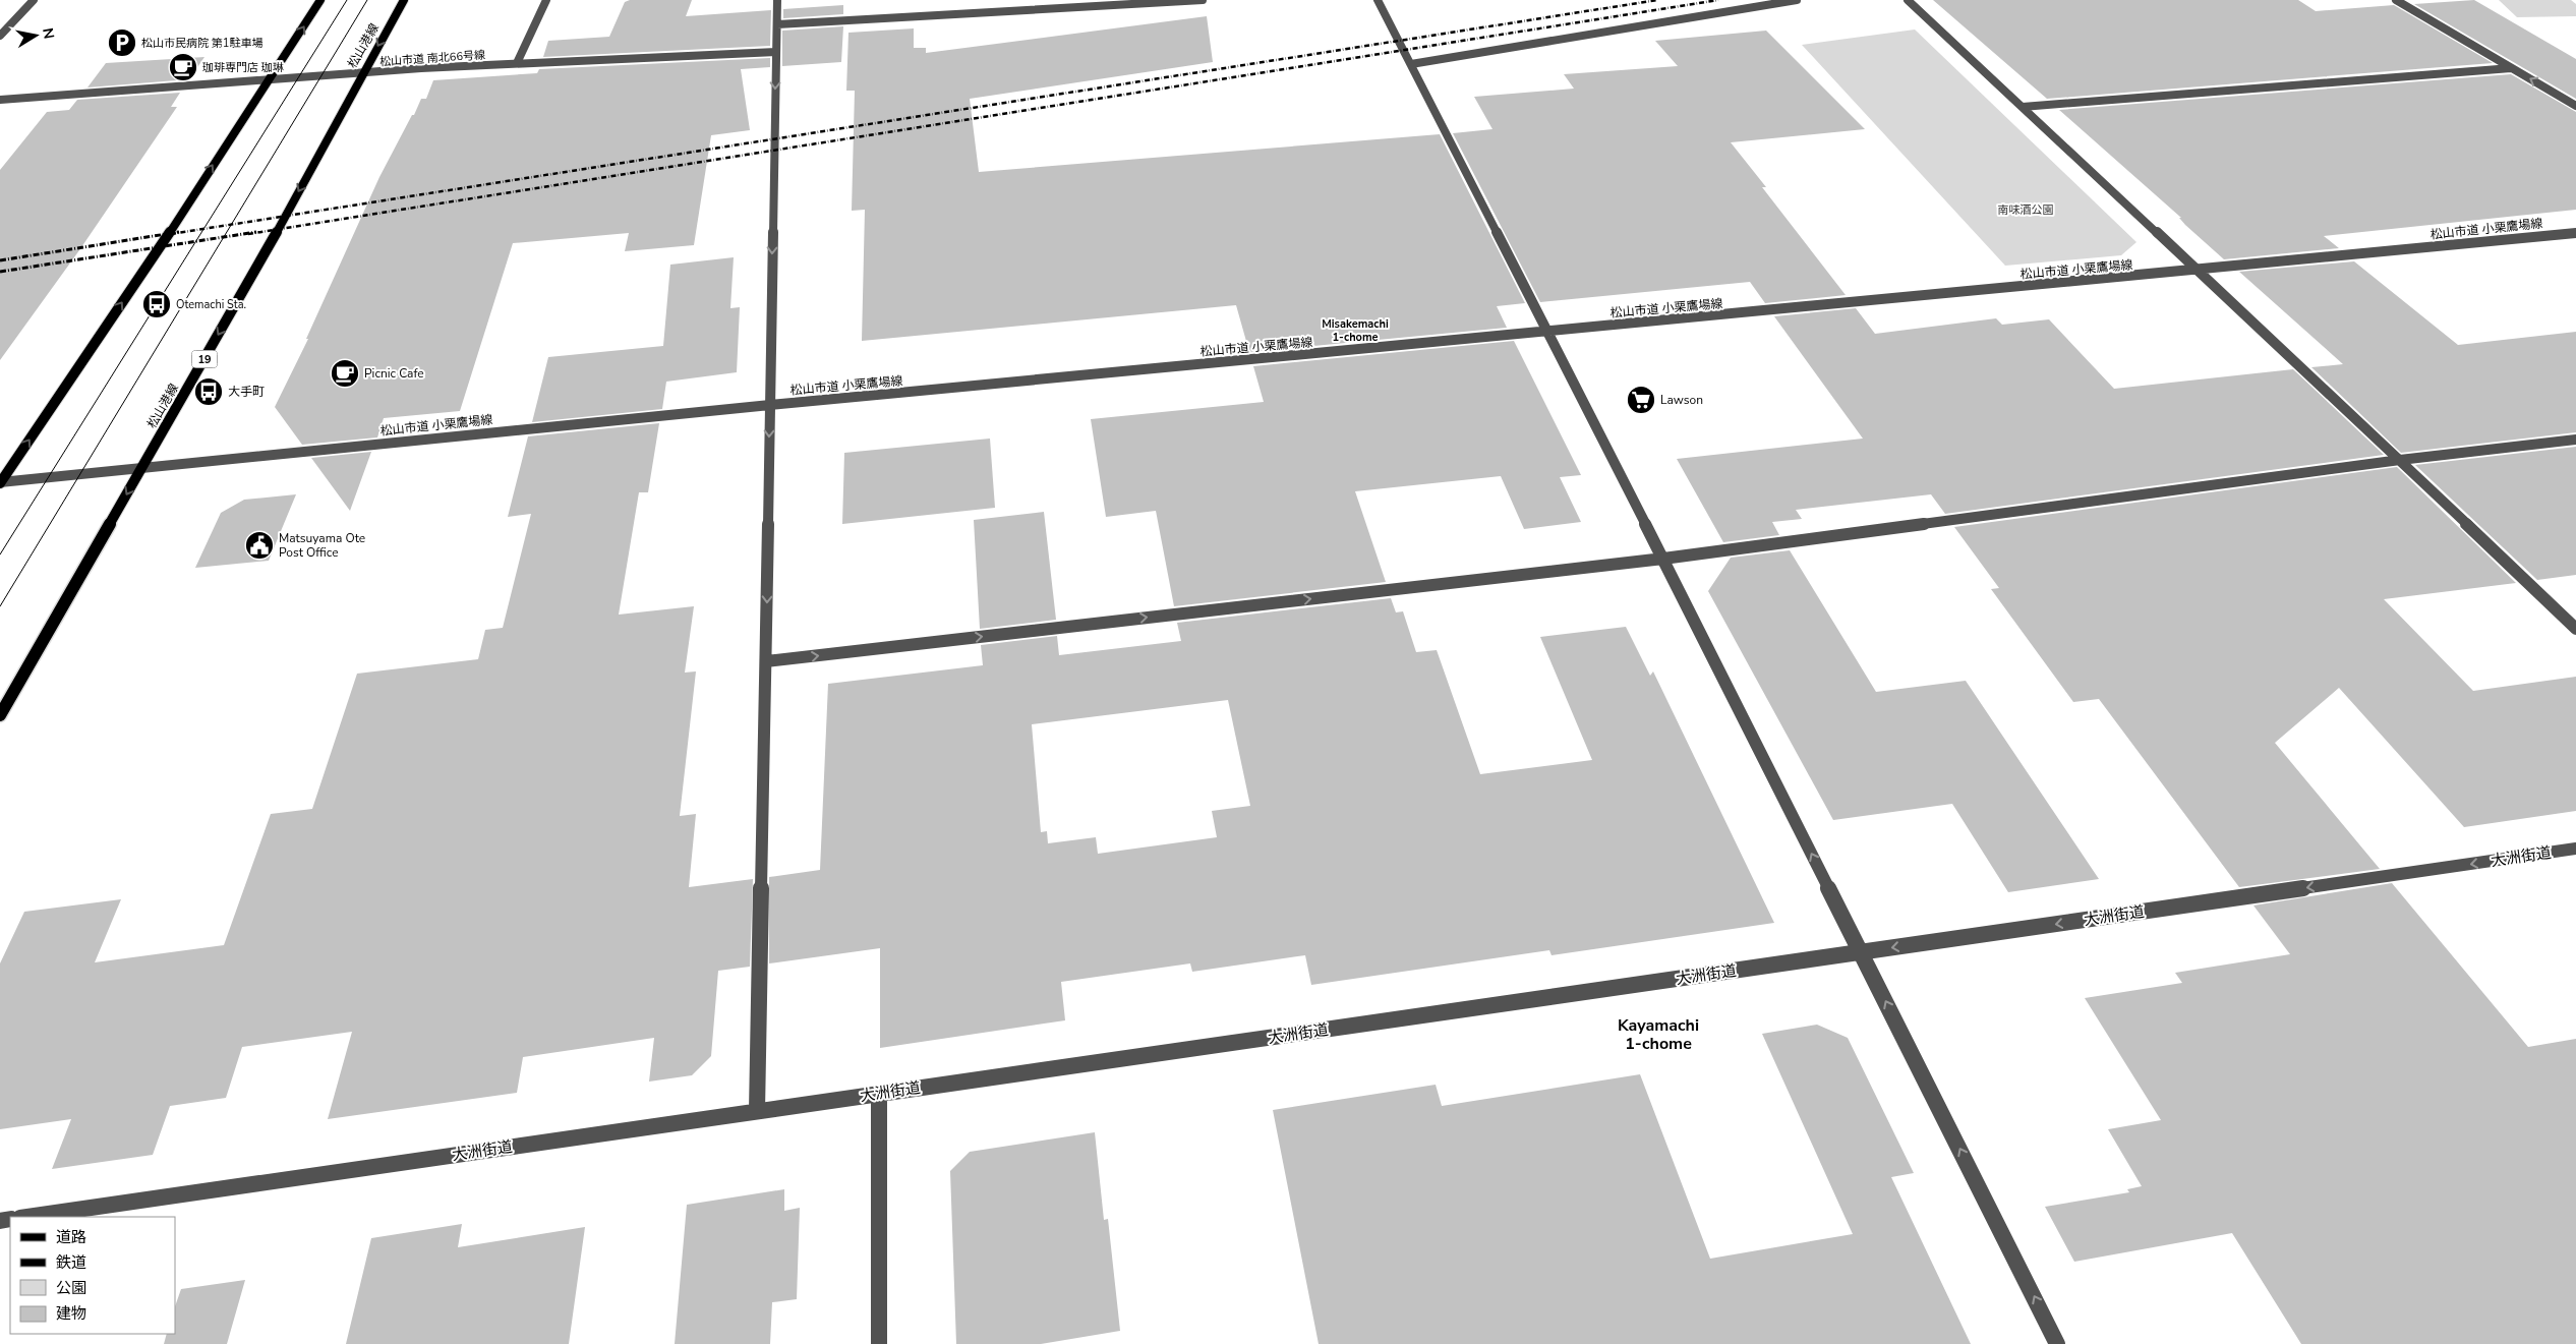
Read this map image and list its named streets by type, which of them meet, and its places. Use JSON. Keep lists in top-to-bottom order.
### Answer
{
  "streets": {
    "main road": ["松山港線", "19"],
    "street": ["松山市道 南北66号線", "松山市道 小栗鷹場線", "大洲街道"]
  },
  "crossings": [
    ["松山港線", "松山市道 南北66号線"],
    ["松山港線", "松山市道 小栗鷹場線"]
  ],
  "districts": ["Misakemachi 1-chome", "Kayamachi 1-chome"],
  "parks": ["南味酒公園"],
  "places": {
    "parking": ["松山市民病院 第1駐車場"],
    "cafe": ["珈琲専門店 珈琳", "Picnic Cafe"],
    "bus stop": ["Otemachi Sta.", "大手町"],
    "supermarket": ["Lawson"],
    "public building": ["Matsuyama Ote Post Office"]
  },
  "legend": [
    "道路",
    "鉄道",
    "公園",
    "建物"
  ],
  "north": "right"
}
